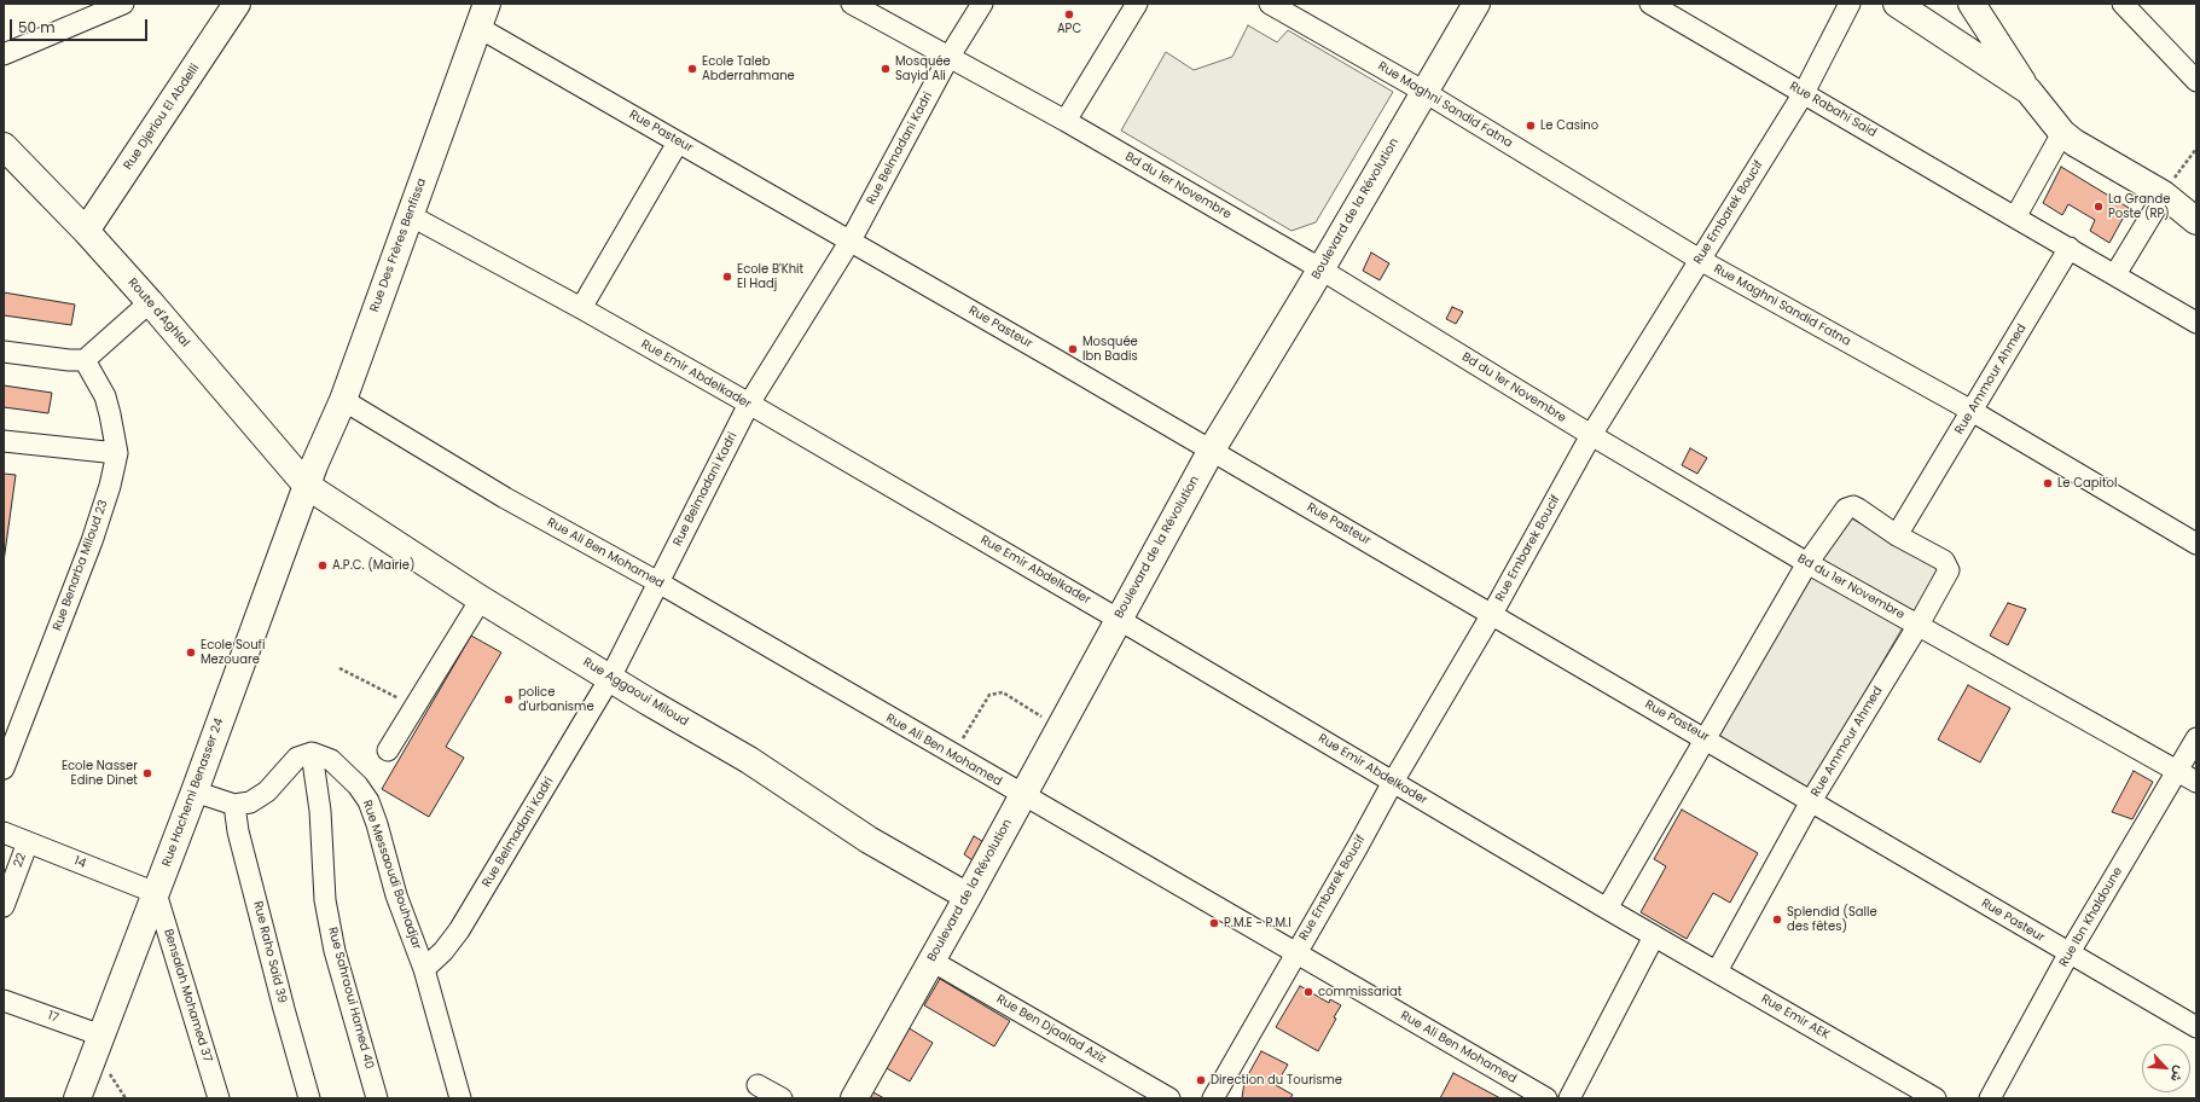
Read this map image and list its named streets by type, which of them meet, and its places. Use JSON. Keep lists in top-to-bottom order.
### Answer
{
  "streets": {
    "main road": [
      "Rue Djeriou El Abdelli",
      "Boulevard de la Révolution",
      "Rue Des Frères Benfissa",
      "Route d'Aghlal",
      "Rue Aggaoui Miloud",
      "Rue Hachemi Benasser 24"
    ],
    "street": [
      "Rue Maghni Sandid Fatna",
      "Rue Rabahi Said",
      "Rue Pasteur",
      "Rue Belmadani Kadri",
      "Bd du 1er Novembre",
      "Rue Embarek Boucif",
      "Rue Emir Abdelkader",
      "Rue Ammour Ahmed",
      "Rue Ali Ben Mohamed",
      "Rue Benarba Miloud 23",
      "22",
      "14",
      "Rue Messaoudi Bouhadjar",
      "Rue Ibn Khaldoune",
      "Rue Raho Saïd 39",
      "Bensalah Mohamed 37",
      "Rue Sahraoui Hamed 40",
      "17",
      "Rue Emir AEK",
      "Rue Ben Djaalad Aziz"
    ]
  },
  "crossings": [
    ["Rue Maghni Sandid Fatna", "Boulevard de la Révolution"],
    ["Rue Maghni Sandid Fatna", "Rue Embarek Boucif"],
    ["Rue Maghni Sandid Fatna", "Rue Ammour Ahmed"],
    ["Rue Rabahi Said", "Rue Embarek Boucif"],
    ["Rue Rabahi Said", "Rue Ammour Ahmed"],
    ["Rue Djeriou El Abdelli", "Route d'Aghlal"],
    ["Rue Pasteur", "Rue Belmadani Kadri"],
    ["Rue Pasteur", "Boulevard de la Révolution"],
    ["Rue Pasteur", "Rue Embarek Boucif"],
    ["Rue Pasteur", "Rue Des Frères Benfissa"],
    ["Rue Pasteur", "Rue Ammour Ahmed"],
    ["Rue Pasteur", "Rue Ibn Khaldoune"],
    ["Rue Belmadani Kadri", "Bd du 1er Novembre"],
    ["Rue Belmadani Kadri", "Rue Emir Abdelkader"],
    ["Rue Belmadani Kadri", "Rue Ali Ben Mohamed"],
    ["Rue Belmadani Kadri", "Rue Aggaoui Miloud"],
    ["Rue Belmadani Kadri", "Rue Messaoudi Bouhadjar"],
    ["Bd du 1er Novembre", "Boulevard de la Révolution"],
    ["Bd du 1er Novembre", "Rue Embarek Boucif"],
    ["Bd du 1er Novembre", "Rue Ammour Ahmed"],
    ["Bd du 1er Novembre", "Rue Ibn Khaldoune"],
    ["Boulevard de la Révolution", "Rue Emir Abdelkader"],
    ["Boulevard de la Révolution", "Rue Ali Ben Mohamed"],
    ["Boulevard de la Révolution", "Rue Aggaoui Miloud"],
    ["Boulevard de la Révolution", "Rue Ben Djaalad Aziz"],
    ["Rue Embarek Boucif", "Rue Emir Abdelkader"],
    ["Rue Embarek Boucif", "Rue Ali Ben Mohamed"],
    ["Rue Des Frères Benfissa", "Route d'Aghlal"],
    ["Rue Des Frères Benfissa", "Rue Emir Abdelkader"],
    ["Rue Des Frères Benfissa", "Rue Ali Ben Mohamed"],
    ["Rue Des Frères Benfissa", "Rue Aggaoui Miloud"],
    ["Rue Des Frères Benfissa", "Rue Hachemi Benasser 24"],
    ["Route d'Aghlal", "Rue Aggaoui Miloud"],
    ["Route d'Aghlal", "Rue Hachemi Benasser 24"],
    ["Rue Emir Abdelkader", "Rue Ammour Ahmed"],
    ["Rue Emir Abdelkader", "Rue Emir AEK"],
    ["Rue Ammour Ahmed", "Rue Emir AEK"],
    ["Rue Aggaoui Miloud", "Rue Hachemi Benasser 24"],
    ["Rue Hachemi Benasser 24", "14"],
    ["Rue Hachemi Benasser 24", "Bensalah Mohamed 37"],
    ["Rue Hachemi Benasser 24", "17"],
    ["22", "14"],
    ["14", "Bensalah Mohamed 37"],
    ["Rue Messaoudi Bouhadjar", "Rue Sahraoui Hamed 40"]
  ],
  "places": [
    "APC",
    "Ecole Taleb Abderrahmane",
    "Mosquée Sayid Ali",
    "Le Casino",
    "La Grande Poste (RP)",
    "Ecole B'Khit El Hadj",
    "Mosquée Ibn Badis",
    "Le Capitol",
    "A.P.C. (Mairie)",
    "Ecole Soufi Mezouare",
    "police d'urbanisme",
    "Ecole Nasser Edine Dinet",
    "Splendid (Salle des fêtes)",
    "P.M.E - P.M.I",
    "commissariat",
    "Direction du Tourisme"
  ],
  "scale_bar": "50 m",
  "north": "bottom right"
}
